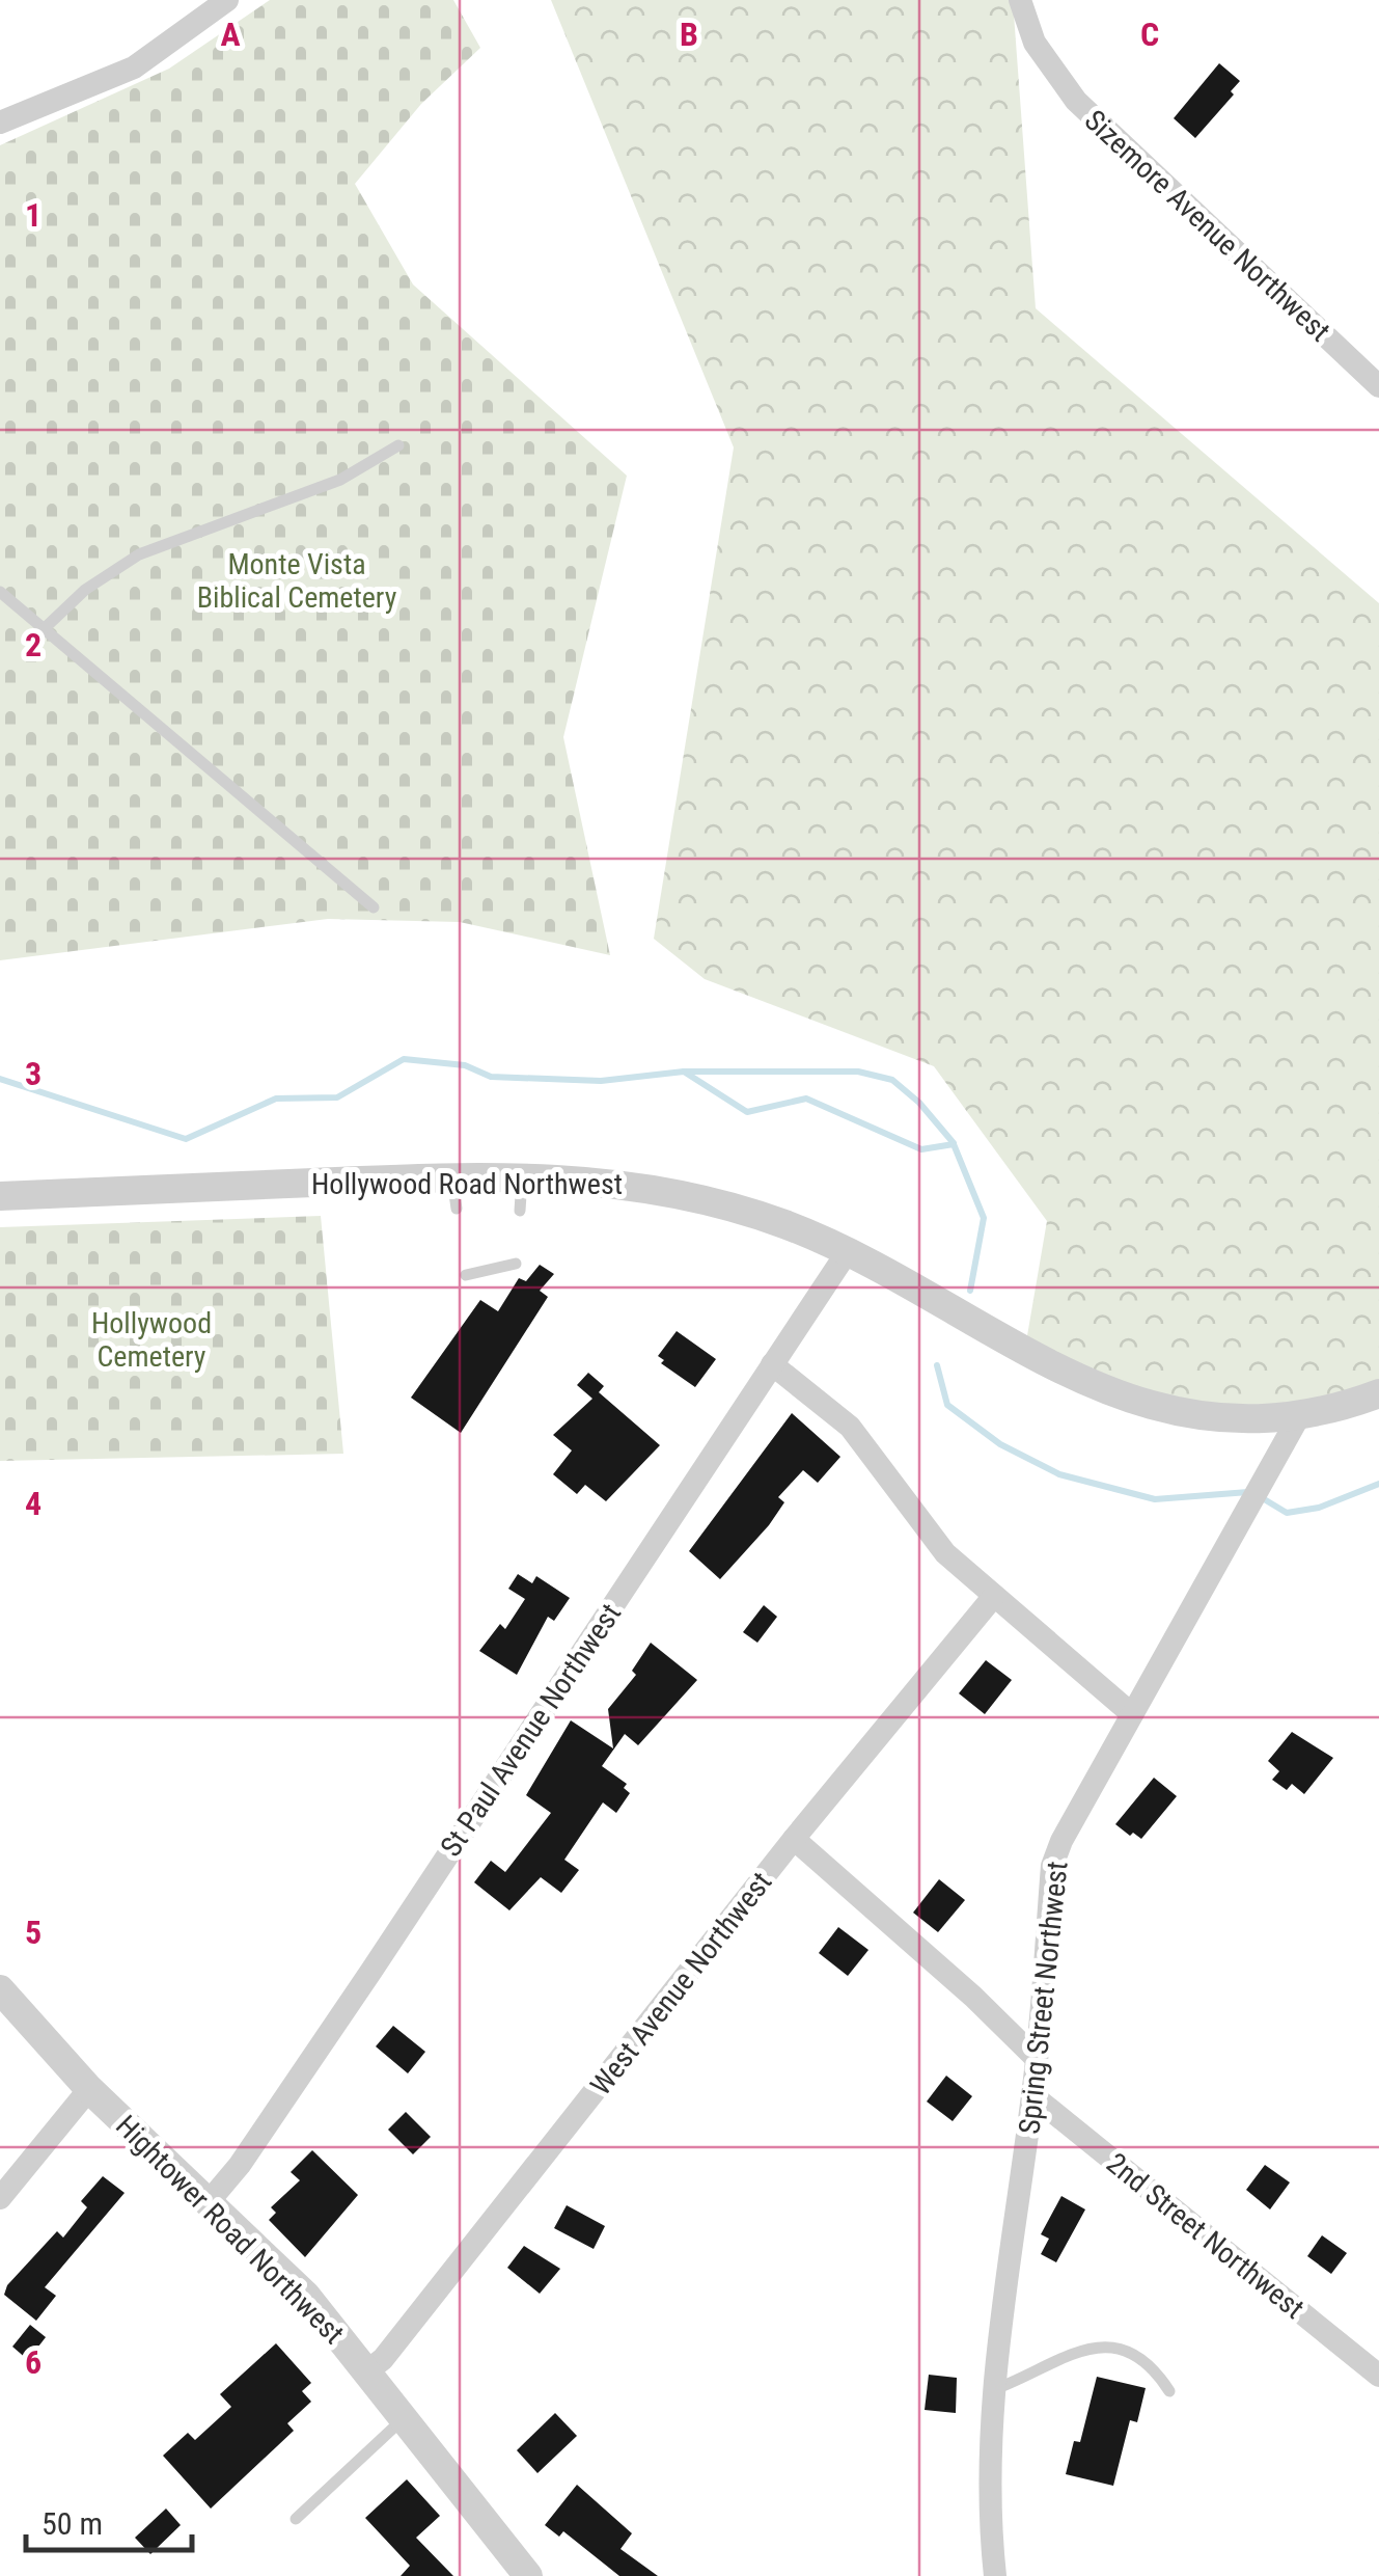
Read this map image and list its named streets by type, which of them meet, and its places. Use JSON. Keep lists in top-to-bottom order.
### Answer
{
  "streets": {
    "street": [
      "Sizemore Avenue Northwest",
      "Hollywood Road Northwest",
      "St Paul Avenue Northwest",
      "West Avenue Northwest",
      "Spring Street Northwest",
      "Hightower Road Northwest",
      "2nd Street Northwest"
    ]
  },
  "crossings": [
    ["Hollywood Road Northwest", "St Paul Avenue Northwest"],
    ["Hollywood Road Northwest", "Spring Street Northwest"],
    ["St Paul Avenue Northwest", "Hightower Road Northwest"],
    ["West Avenue Northwest", "Hightower Road Northwest"],
    ["Spring Street Northwest", "2nd Street Northwest"]
  ],
  "parks": ["Monte Vista Biblical Cemetery", "Hollywood Cemetery"],
  "scale_bar": "50 m",
  "grid": {
    "columns": ["A", "B", "C"],
    "rows": [
      "1",
      "2",
      "3",
      "4",
      "5",
      "6"
    ]
  }
}
